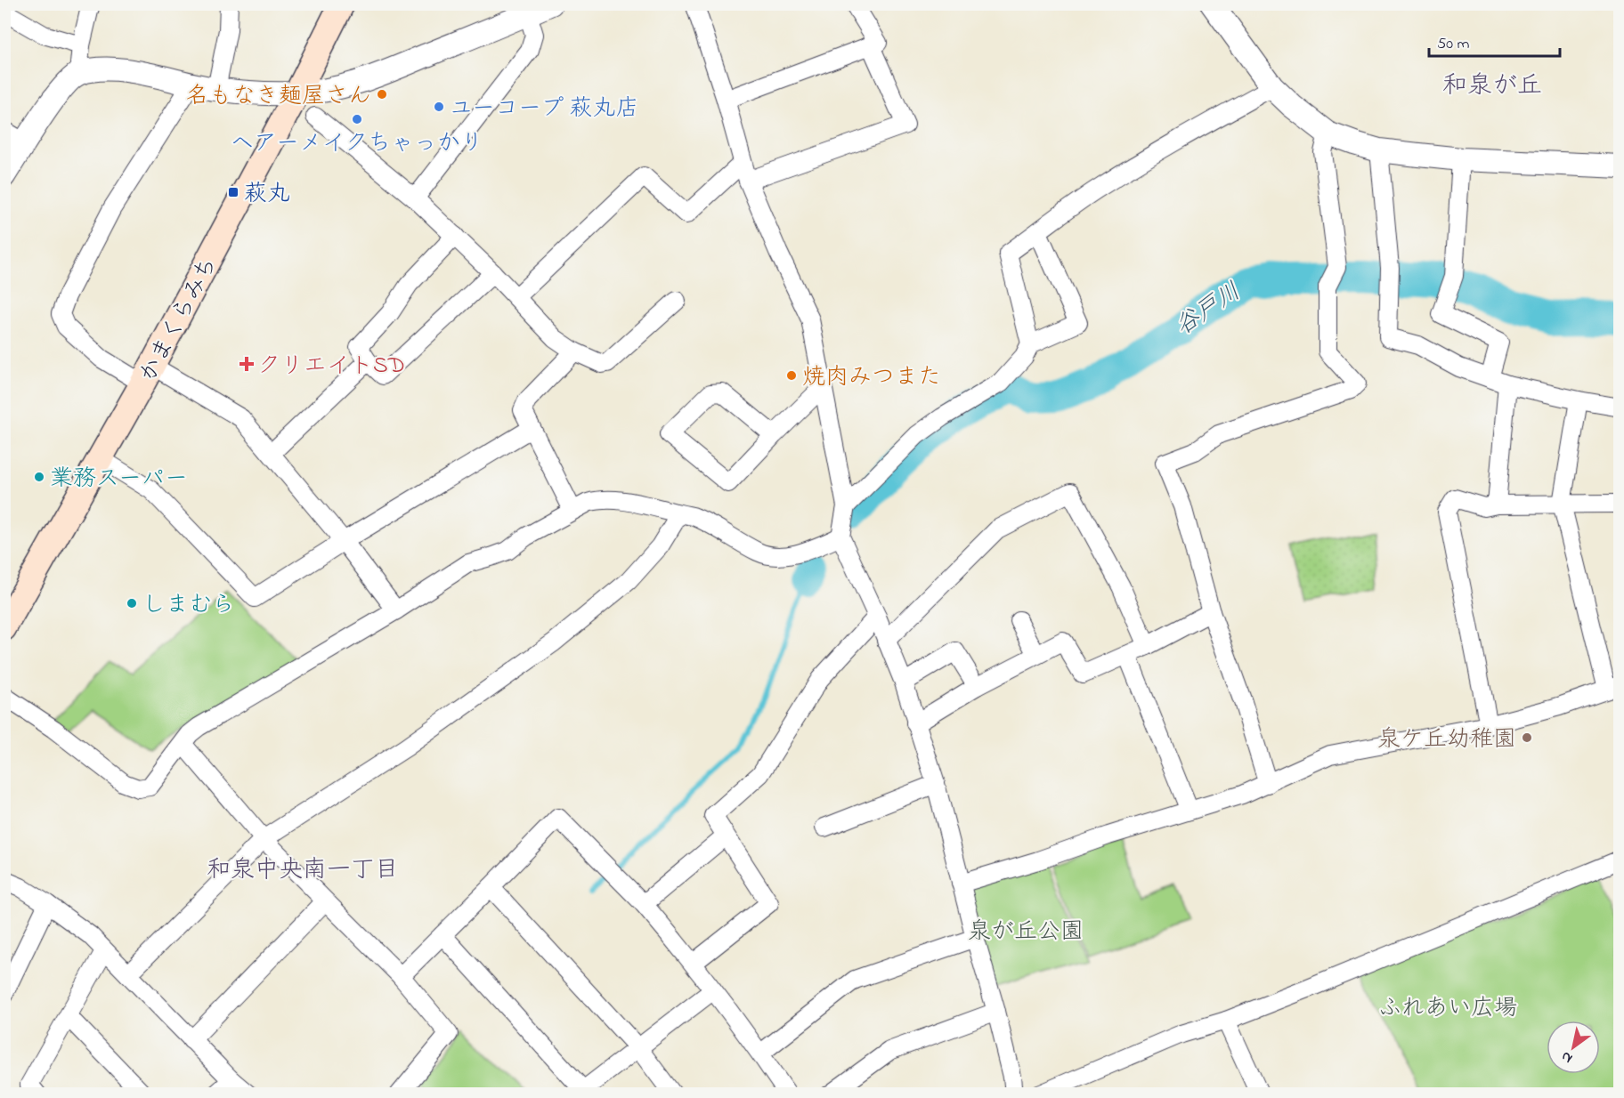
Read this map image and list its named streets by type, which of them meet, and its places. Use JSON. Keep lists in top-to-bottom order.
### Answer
{
  "streets": {
    "main road": ["かまくらみち"]
  },
  "districts": ["和泉が丘", "和泉中央南一丁目"],
  "water": ["谷戸川"],
  "parks": ["泉が丘公園", "ふれあい広場"],
  "places": {
    "other": [
      "名もなき麺屋さん",
      "ユーコープ 萩丸店",
      "ヘアーメイクちゃっかり",
      "焼肉みつまた",
      "業務スーパー",
      "しまむら",
      "泉ケ丘幼稚園"
    ],
    "transit": ["萩丸"],
    "health": ["クリエイトSD"]
  },
  "scale_bar": "50 m",
  "north": "bottom left"
}
